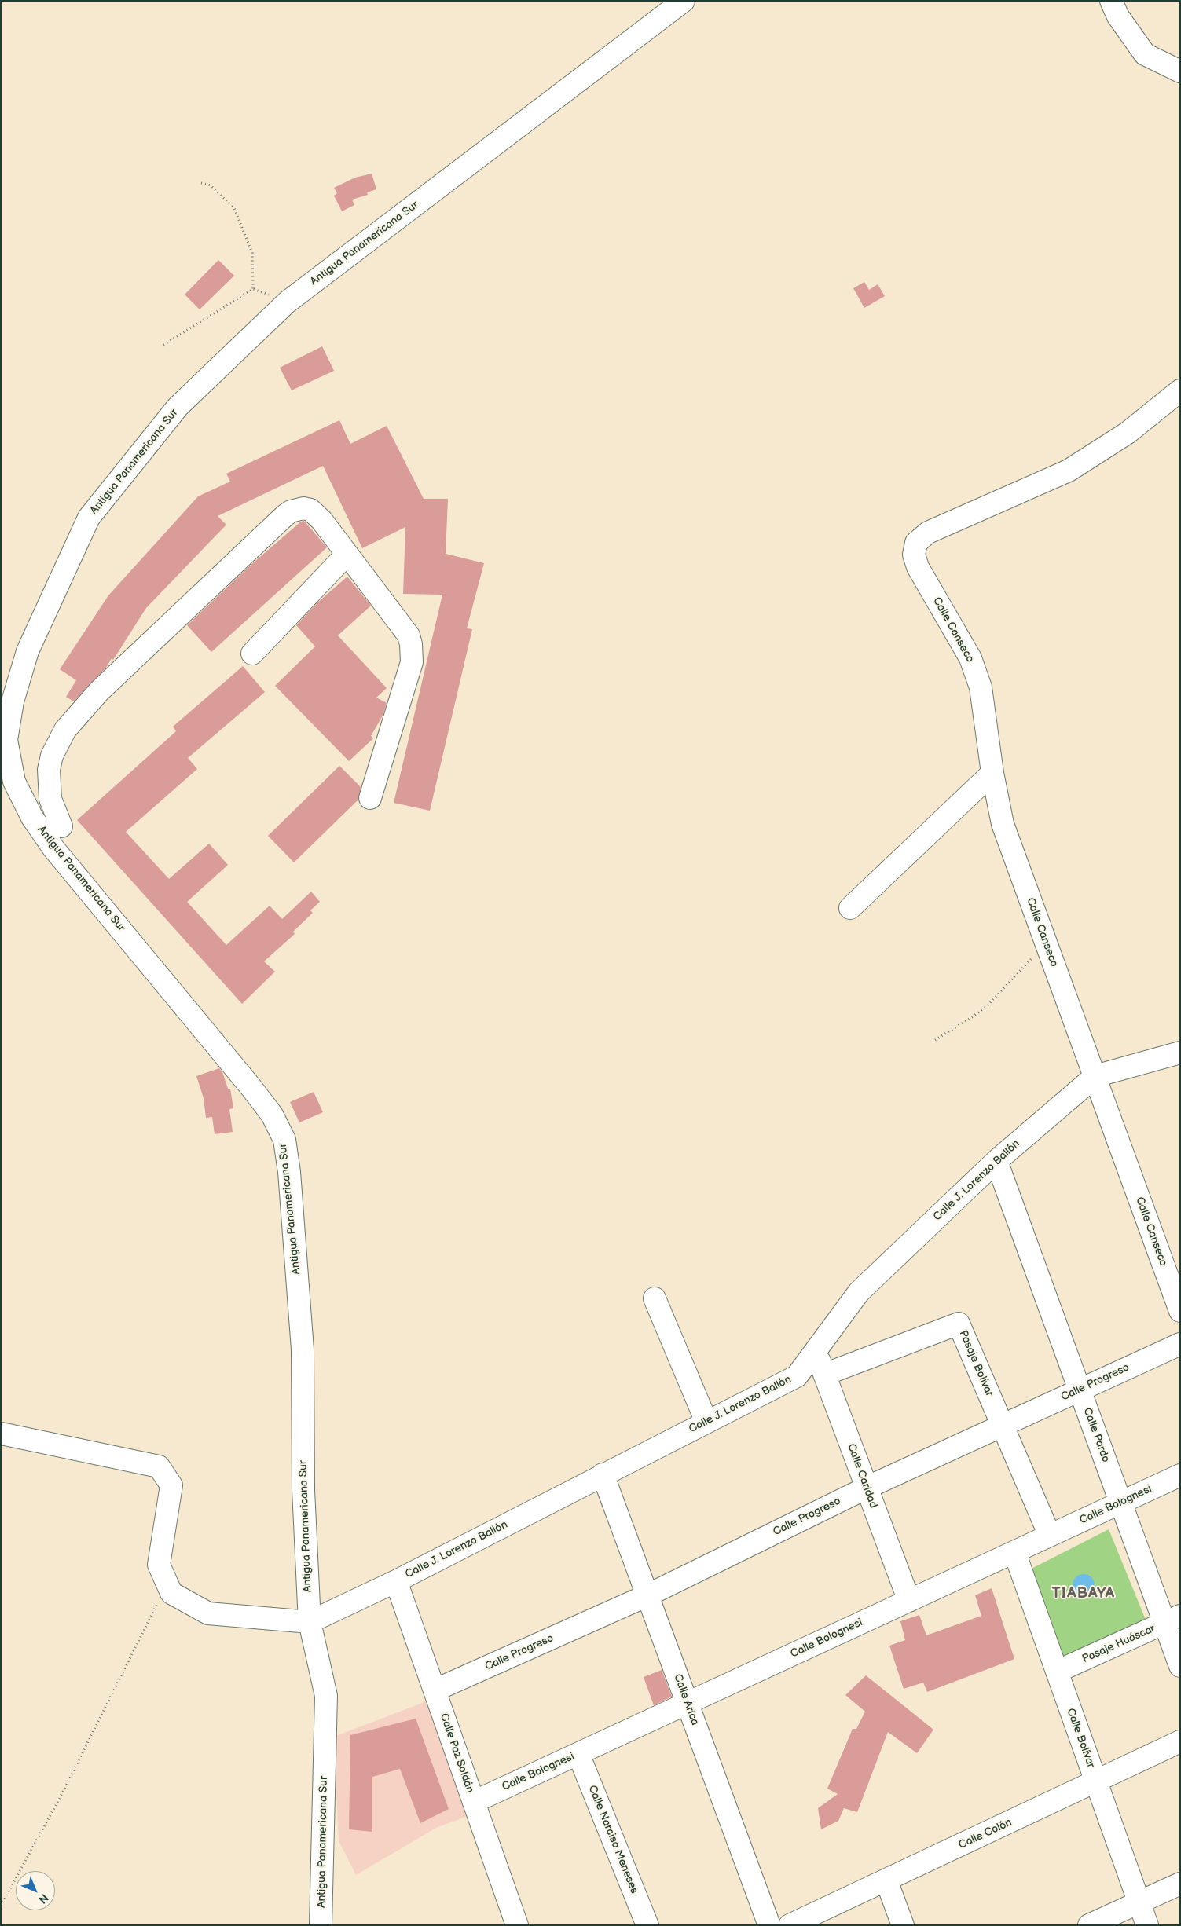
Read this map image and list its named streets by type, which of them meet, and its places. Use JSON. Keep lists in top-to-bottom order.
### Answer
{
  "streets": {
    "street": [
      "Antigua Panamericana Sur",
      "Calle Canseco",
      "Calle J. Lorenzo Ballón",
      "Pasaje Bolívar",
      "Calle Progreso",
      "Calle Pardo",
      "Calle Caridad",
      "Calle Bolognesi",
      "Pasaje Huáscar",
      "Calle Arica",
      "Calle Bolívar",
      "Calle Paz Soldán",
      "Calle Colón",
      "Calle Narciso Meneses"
    ]
  },
  "crossings": [
    ["Antigua Panamericana Sur", "Calle J. Lorenzo Ballón"],
    ["Calle Canseco", "Calle J. Lorenzo Ballón"],
    ["Calle J. Lorenzo Ballón", "Calle Pardo"],
    ["Calle J. Lorenzo Ballón", "Calle Caridad"],
    ["Calle J. Lorenzo Ballón", "Calle Arica"],
    ["Calle J. Lorenzo Ballón", "Calle Paz Soldán"],
    ["Pasaje Bolívar", "Calle Progreso"],
    ["Pasaje Bolívar", "Calle Caridad"],
    ["Pasaje Bolívar", "Calle Bolognesi"],
    ["Calle Progreso", "Calle Pardo"],
    ["Calle Progreso", "Calle Caridad"],
    ["Calle Progreso", "Calle Arica"],
    ["Calle Progreso", "Calle Paz Soldán"],
    ["Calle Pardo", "Calle Bolognesi"],
    ["Calle Pardo", "Pasaje Huáscar"],
    ["Calle Caridad", "Calle Bolognesi"],
    ["Calle Bolognesi", "Calle Arica"],
    ["Calle Bolognesi", "Calle Bolívar"],
    ["Calle Bolognesi", "Calle Paz Soldán"],
    ["Calle Bolognesi", "Calle Narciso Meneses"],
    ["Pasaje Huáscar", "Calle Bolívar"],
    ["Calle Bolívar", "Calle Colón"]
  ],
  "districts": ["TIABAYA"],
  "north": "bottom right"
}
